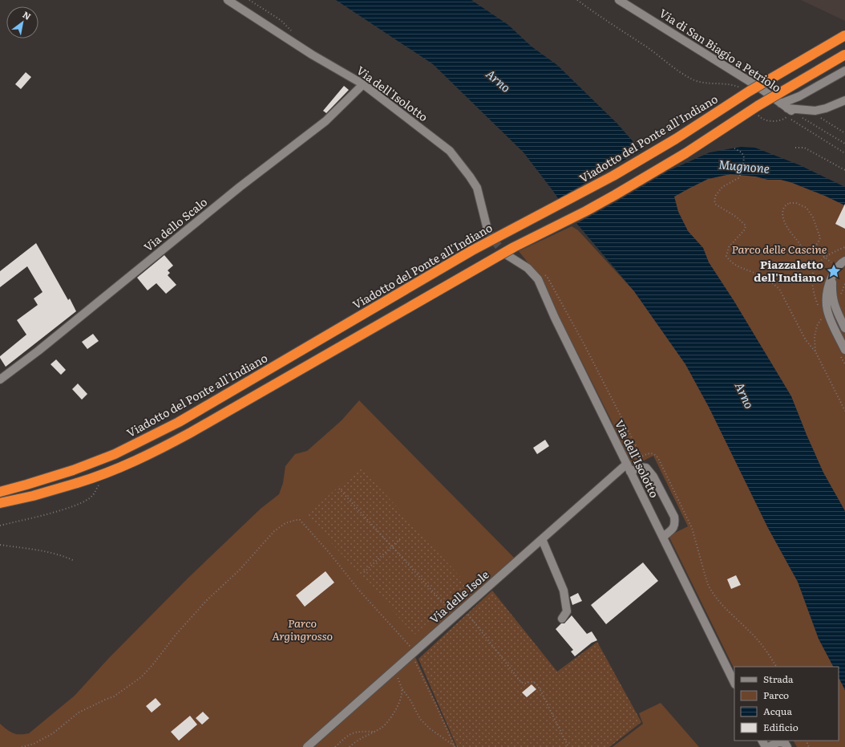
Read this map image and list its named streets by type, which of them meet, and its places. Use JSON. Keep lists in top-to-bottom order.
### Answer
{
  "streets": {
    "highway": ["Viadotto del Ponte all'Indiano"],
    "street": [
      "Via di San Biagio a Petriolo",
      "Via dell'Isolotto",
      "Via dello Scalo",
      "Via delle Isole"
    ]
  },
  "crossings": [
    ["Via dell'Isolotto", "Via dello Scalo"],
    ["Via dell'Isolotto", "Via delle Isole"]
  ],
  "water": ["Arno", "Mugnone"],
  "parks": ["Parco delle Cascine", "Parco Argingrosso"],
  "places": {
    "place": ["Piazzaletto dell'Indiano"]
  },
  "legend": [
    "Strada",
    "Parco",
    "Acqua",
    "Edificio"
  ],
  "north": "top right"
}
